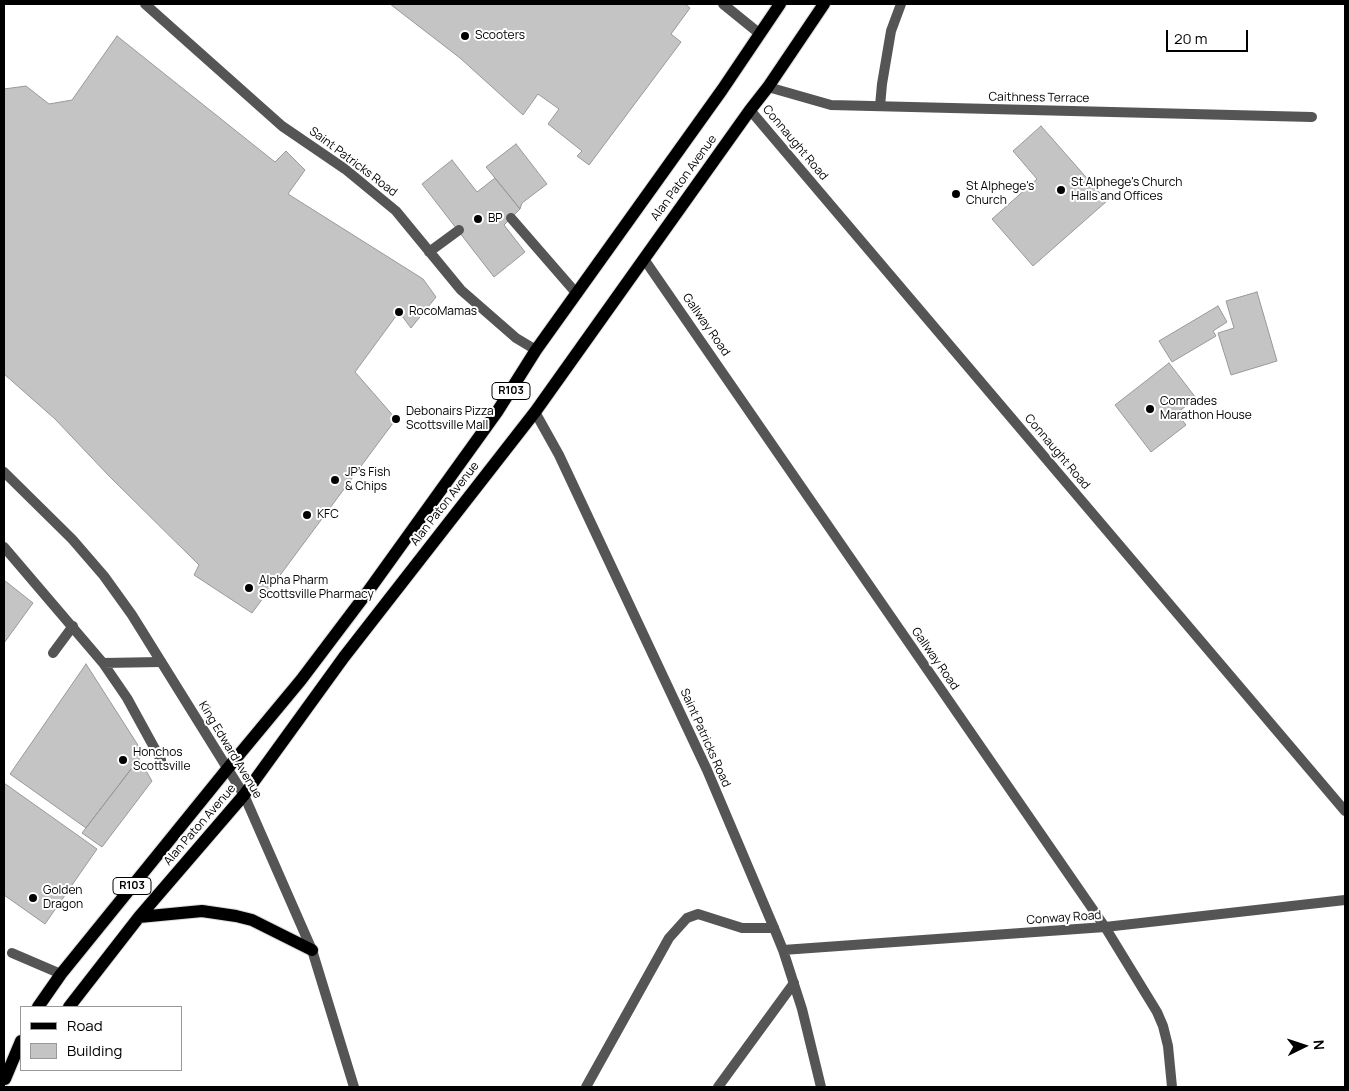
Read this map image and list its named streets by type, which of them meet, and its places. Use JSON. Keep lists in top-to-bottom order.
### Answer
{
  "streets": {
    "main road": ["Alan Paton Avenue", "R103"],
    "street": [
      "Caithness Terrace",
      "Connaught Road",
      "Saint Patricks Road",
      "Gallway Road",
      "King Edward Avenue",
      "Conway Road"
    ]
  },
  "crossings": [
    ["Caithness Terrace", "Alan Paton Avenue"],
    ["Connaught Road", "Alan Paton Avenue"],
    ["Saint Patricks Road", "Alan Paton Avenue"],
    ["Saint Patricks Road", "Conway Road"],
    ["Alan Paton Avenue", "Gallway Road"],
    ["Alan Paton Avenue", "King Edward Avenue"],
    ["Gallway Road", "Conway Road"]
  ],
  "places": [
    "Scooters",
    "St Alphege's Church Halls and Offices",
    "St Alphege's Church",
    "BP",
    "RocoMamas",
    "Comrades Marathon House",
    "Debonairs Pizza Scottsville Mall",
    "JP’s Fish & Chips",
    "KFC",
    "Alpha Pharm Scottsville Pharmacy",
    "Honchos Scottsville",
    "Golden Dragon"
  ],
  "legend": ["Road", "Building"],
  "scale_bar": "20 m",
  "north": "right"
}
